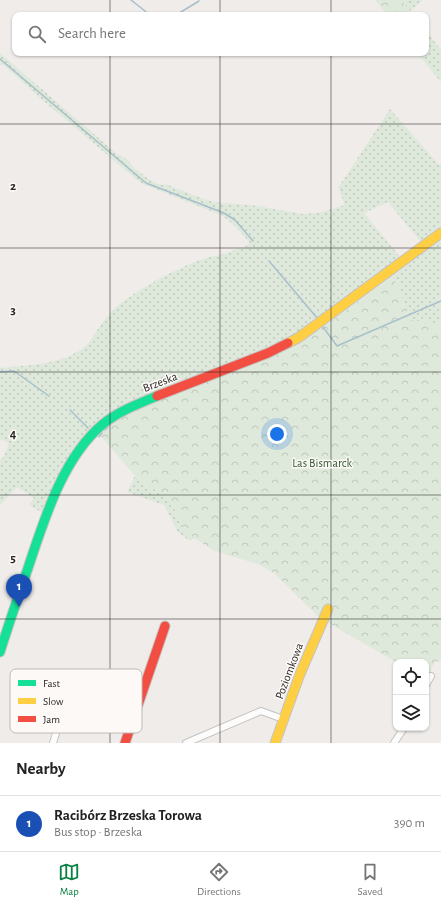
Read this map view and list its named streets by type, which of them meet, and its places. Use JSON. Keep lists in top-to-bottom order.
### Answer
{
  "streets": {
    "street": ["Brzeska", "Poziomkowa"]
  },
  "parks": ["Las Bismarck"],
  "legend": ["Fast", "Slow", "Jam"],
  "page": {
    "search": "Search here",
    "pins": "1",
    "heading": "Nearby",
    "list": [
      {
        "mark": "1",
        "name": "Racibórz Brzeska Torowa",
        "note": "Bus stop · Brzeska",
        "value": "390 m"
      }
    ],
    "nav": ["Map", "Directions", "Saved"]
  },
  "grid": {
    "rows": [
      "2",
      "3",
      "4",
      "5"
    ]
  }
}
